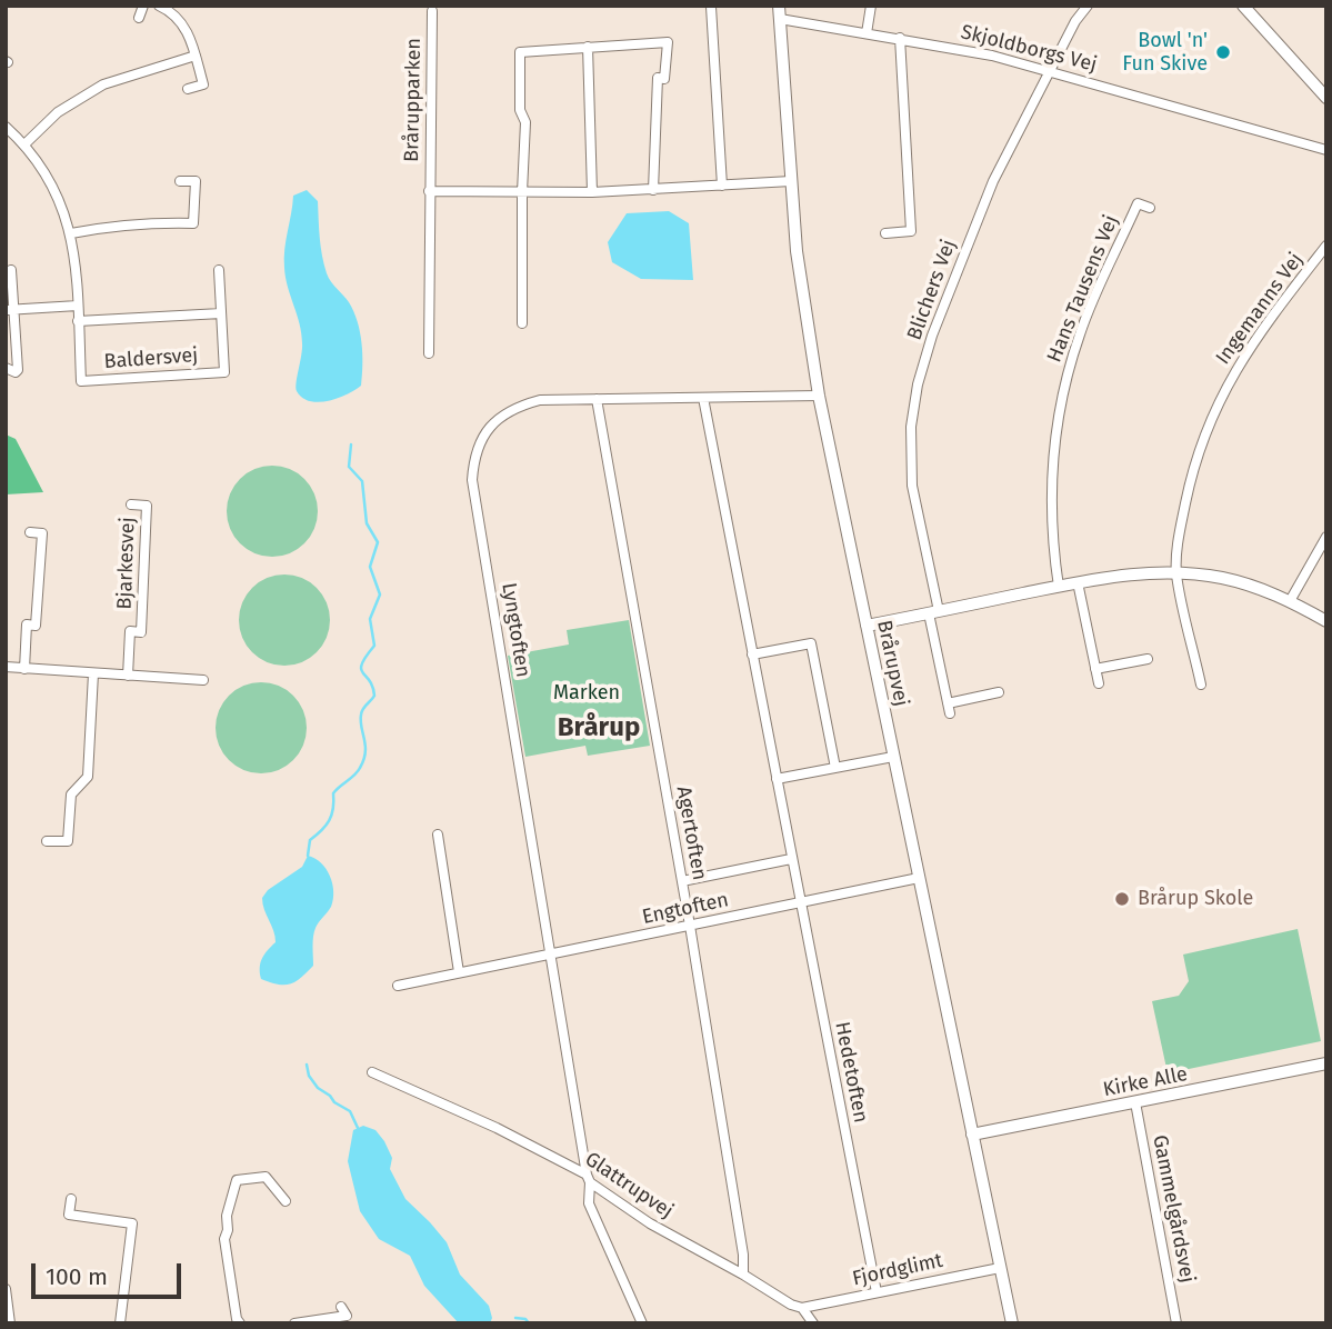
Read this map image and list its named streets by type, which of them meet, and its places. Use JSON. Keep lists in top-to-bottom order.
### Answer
{
  "streets": {
    "street": [
      "Skjoldborgs Vej",
      "Brårupparken",
      "Hans Tausens Vej",
      "Blichers Vej",
      "Ingemanns Vej",
      "Baldersvej",
      "Bjarkesvej",
      "Lyngtoften",
      "Brårupvej",
      "Agertoften",
      "Engtoften",
      "Hedetoften",
      "Kirke Alle",
      "Glattrupvej",
      "Gammelgårdsvej",
      "Fjordglimt"
    ]
  },
  "crossings": [
    ["Skjoldborgs Vej", "Blichers Vej"],
    ["Skjoldborgs Vej", "Brårupvej"],
    ["Brårupparken", "Brårupvej"],
    ["Lyngtoften", "Brårupvej"],
    ["Lyngtoften", "Agertoften"],
    ["Lyngtoften", "Engtoften"],
    ["Lyngtoften", "Hedetoften"],
    ["Lyngtoften", "Glattrupvej"],
    ["Brårupvej", "Engtoften"],
    ["Brårupvej", "Kirke Alle"],
    ["Brårupvej", "Fjordglimt"],
    ["Agertoften", "Engtoften"],
    ["Agertoften", "Glattrupvej"],
    ["Engtoften", "Hedetoften"],
    ["Hedetoften", "Fjordglimt"],
    ["Kirke Alle", "Gammelgårdsvej"],
    ["Glattrupvej", "Fjordglimt"]
  ],
  "districts": ["Brårup"],
  "parks": ["Marken"],
  "places": ["Bowl 'n' Fun Skive", "Brårup Skole"],
  "scale_bar": "100 m"
}
